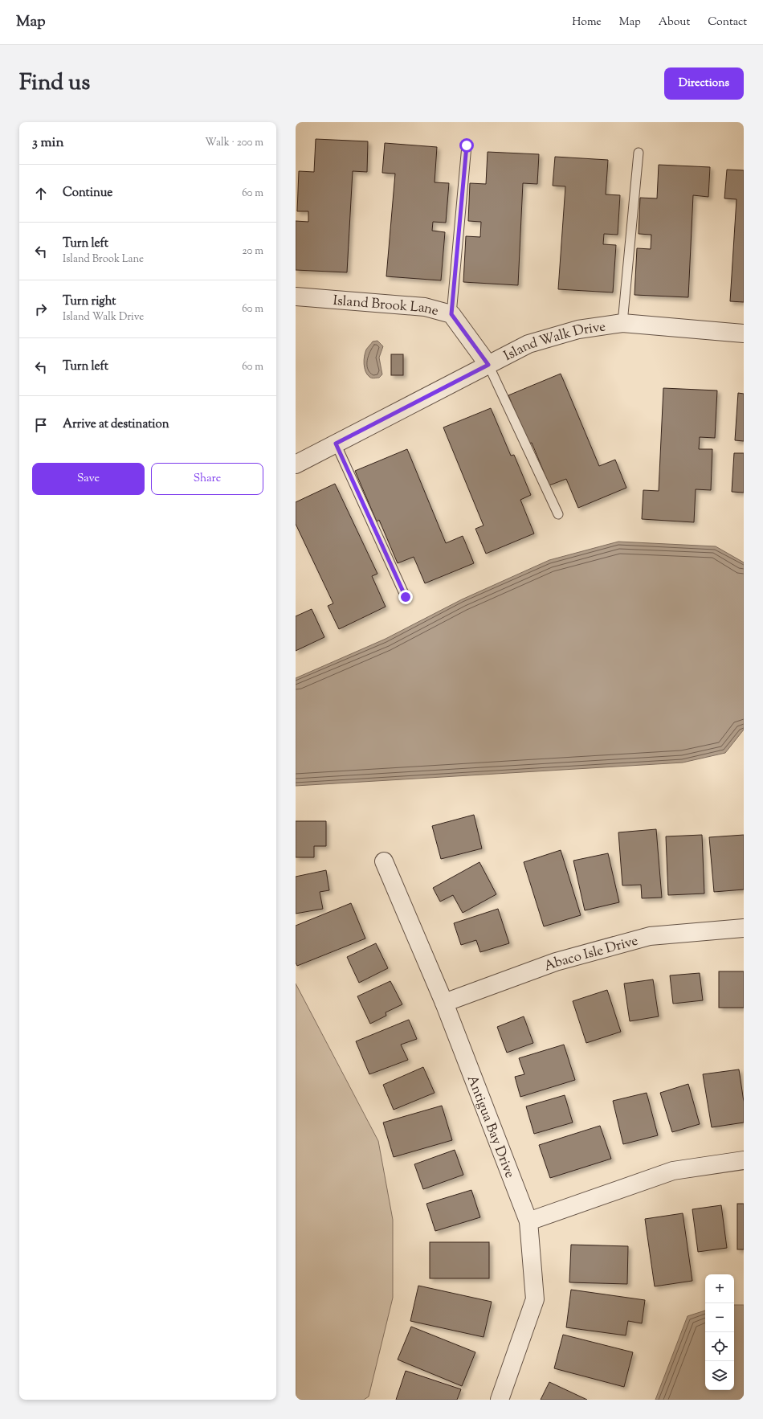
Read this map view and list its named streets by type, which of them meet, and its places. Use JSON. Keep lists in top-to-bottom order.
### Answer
{
  "streets": {
    "street": [
      "Island Brook Lane",
      "Island Walk Drive",
      "Abaco Isle Drive",
      "Antigua Bay Drive"
    ]
  },
  "crossings": [
    ["Island Brook Lane", "Island Walk Drive"],
    ["Abaco Isle Drive", "Antigua Bay Drive"]
  ],
  "page": {
    "header": "Map",
    "nav": [
      "Home",
      "Map",
      "About",
      "Contact"
    ],
    "title": "Find us",
    "buttons": [
      "Directions",
      ["Save", "Share"]
    ],
    "heading": ["3 min", "Walk · 200 m"],
    "list": [
      ["Continue", "60 m"],
      ["Turn left", "Island Brook Lane", "20 m"],
      ["Turn right", "Island Walk Drive", "60 m"],
      ["Turn left", "60 m"],
      "Arrive at destination"
    ],
    "map_buttons": ["+", "−"]
  }
}
